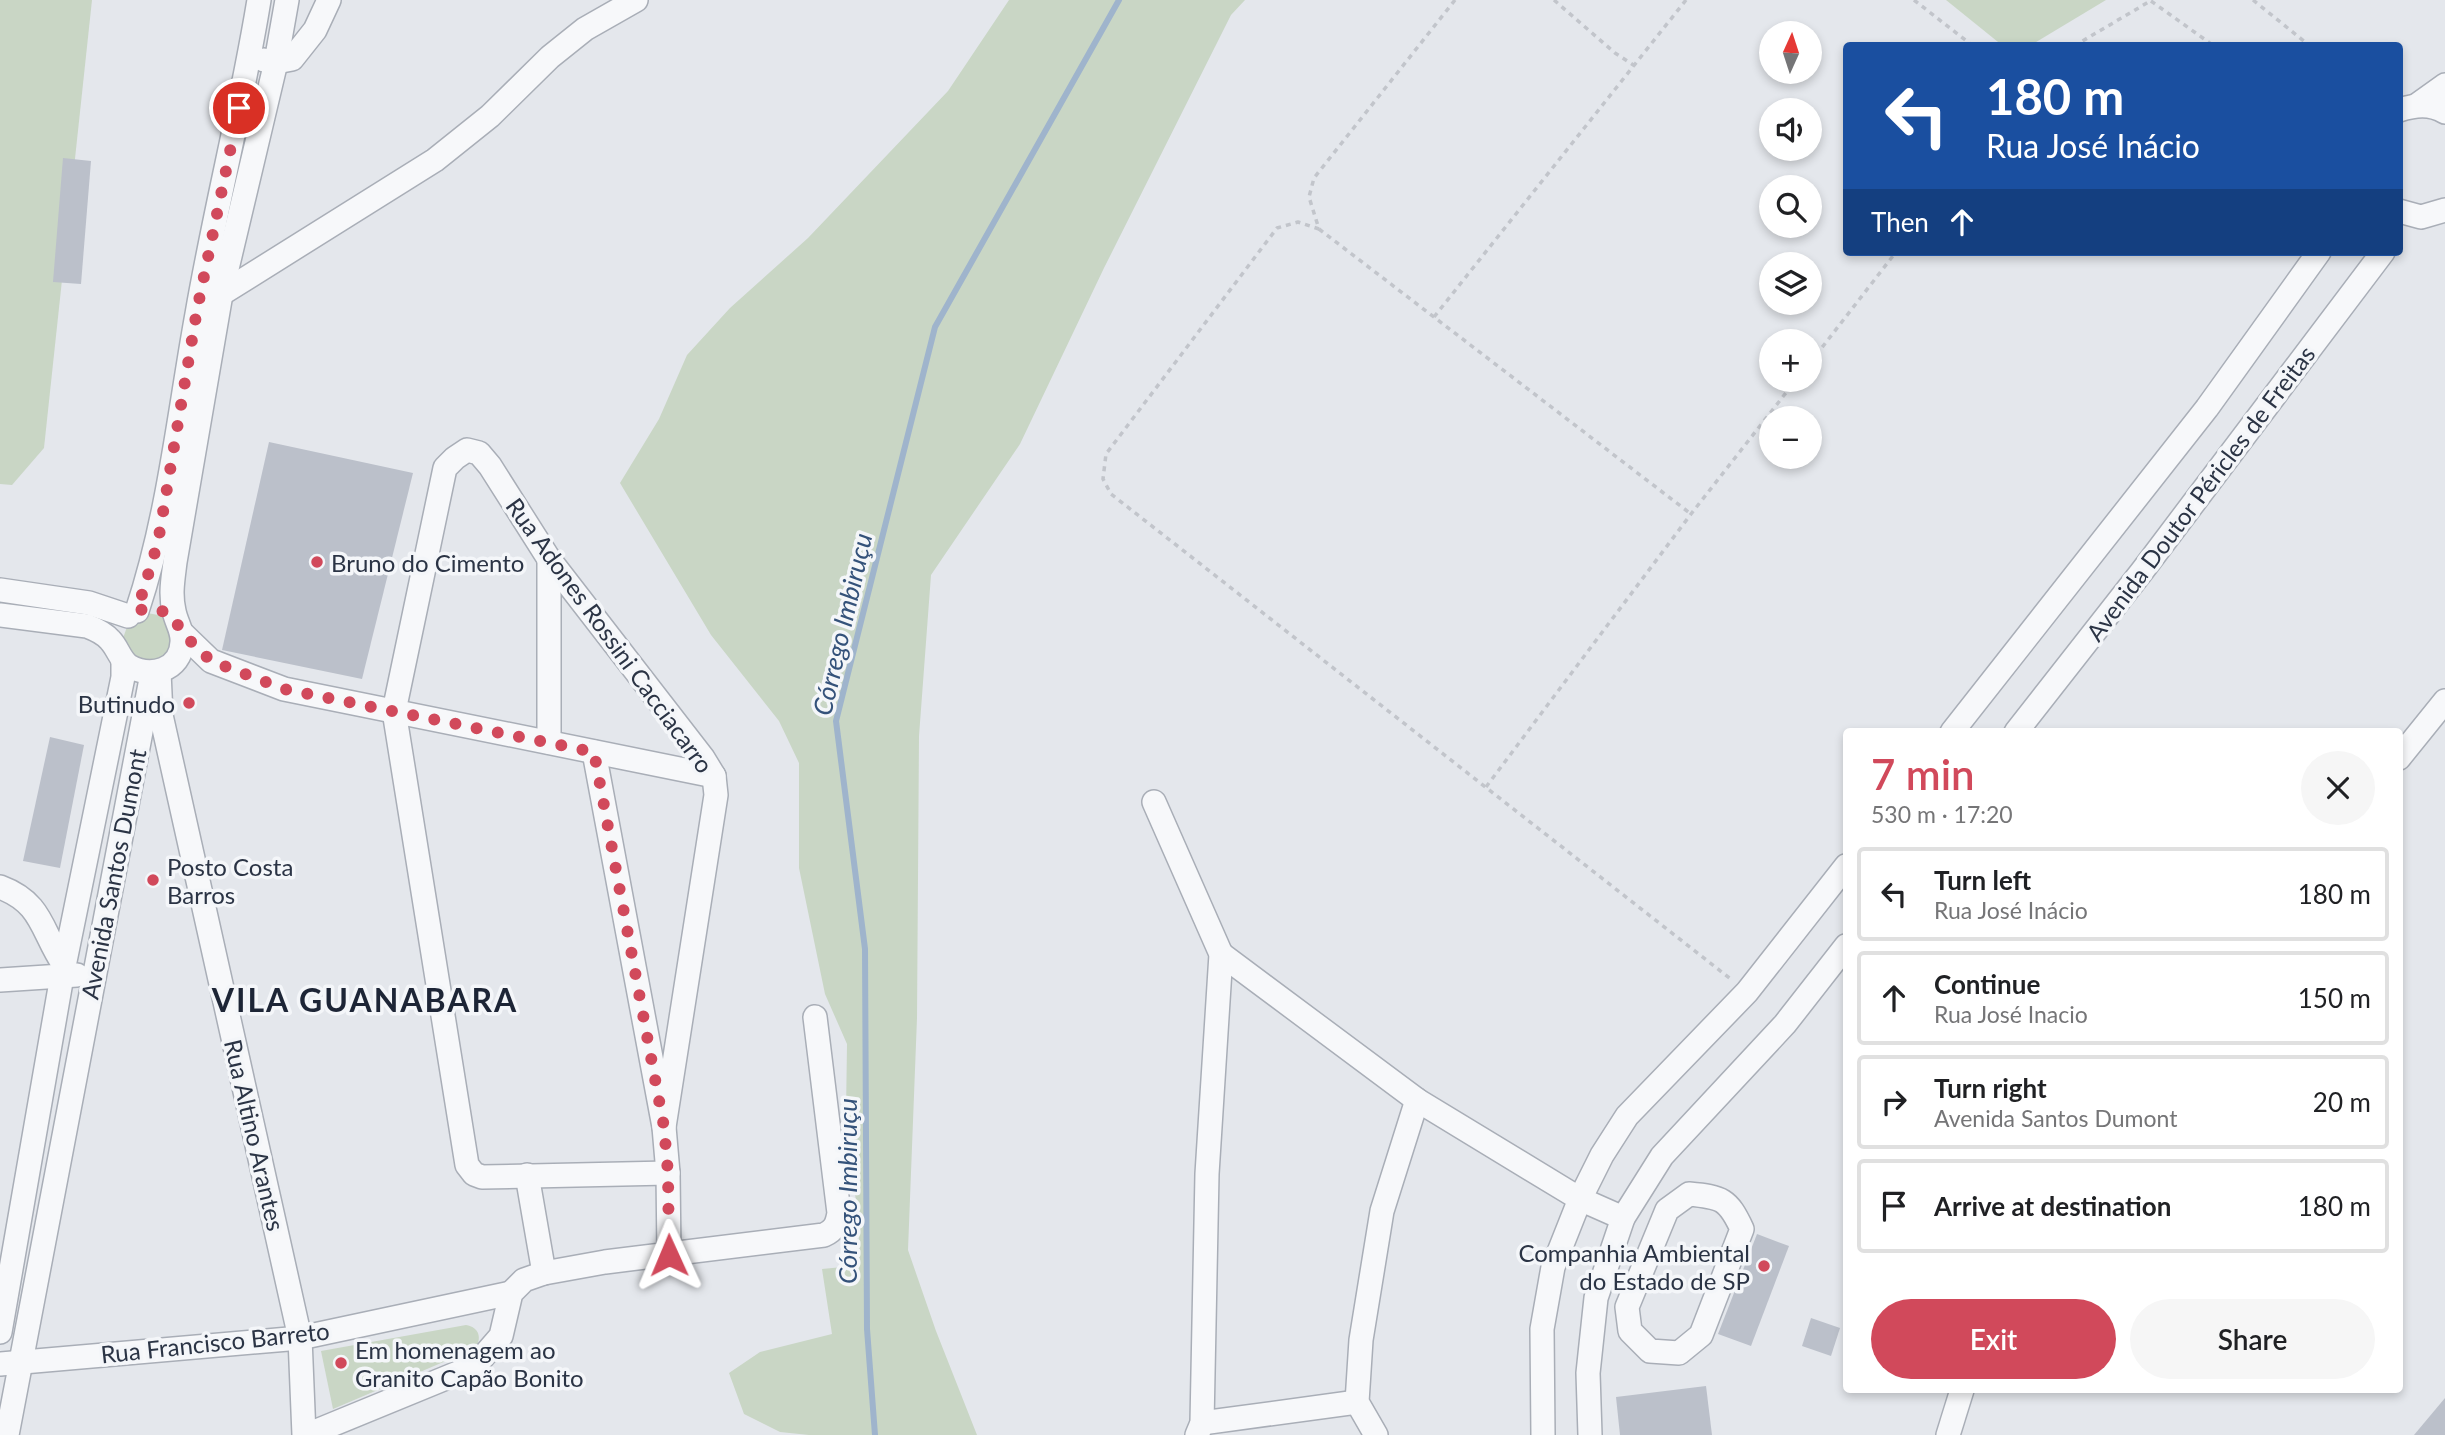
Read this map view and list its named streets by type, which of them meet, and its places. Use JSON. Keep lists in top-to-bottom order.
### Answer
{
  "streets": {
    "street": [
      "Avenida Doutor Péricles de Freitas",
      "Rua Adones Rossini Cacciacarro",
      "Avenida Santos Dumont",
      "Rua Altino Arantes",
      "Rua Francisco Barreto"
    ]
  },
  "crossings": [
    ["Avenida Santos Dumont", "Rua Altino Arantes"],
    ["Avenida Santos Dumont", "Rua Francisco Barreto"],
    ["Rua Altino Arantes", "Rua Francisco Barreto"]
  ],
  "districts": ["VILA GUANABARA"],
  "water": ["Córrego Imbiruçu"],
  "places": [
    "Bruno do Cimento",
    "Butinudo",
    "Posto Costa Barros",
    "Companhia Ambiental do Estado de SP",
    "Em homenagem ao Granito Capão Bonito"
  ],
  "north": "top",
  "page": {
    "map_buttons": ["+", "−"],
    "turn": ["180 m", "Rua José Inácio"],
    "then": "Then",
    "heading": ["7 min", "530 m · 17:20"],
    "list": [
      {
        "name": "Turn left",
        "note": "Rua José Inácio",
        "value": "180 m"
      },
      {
        "name": "Continue",
        "note": "Rua José Inacio",
        "value": "150 m"
      },
      {
        "name": "Turn right",
        "note": "Avenida Santos Dumont",
        "value": "20 m"
      },
      {
        "name": "Arrive at destination",
        "value": "180 m"
      }
    ],
    "buttons": ["Exit", "Share"]
  }
}
